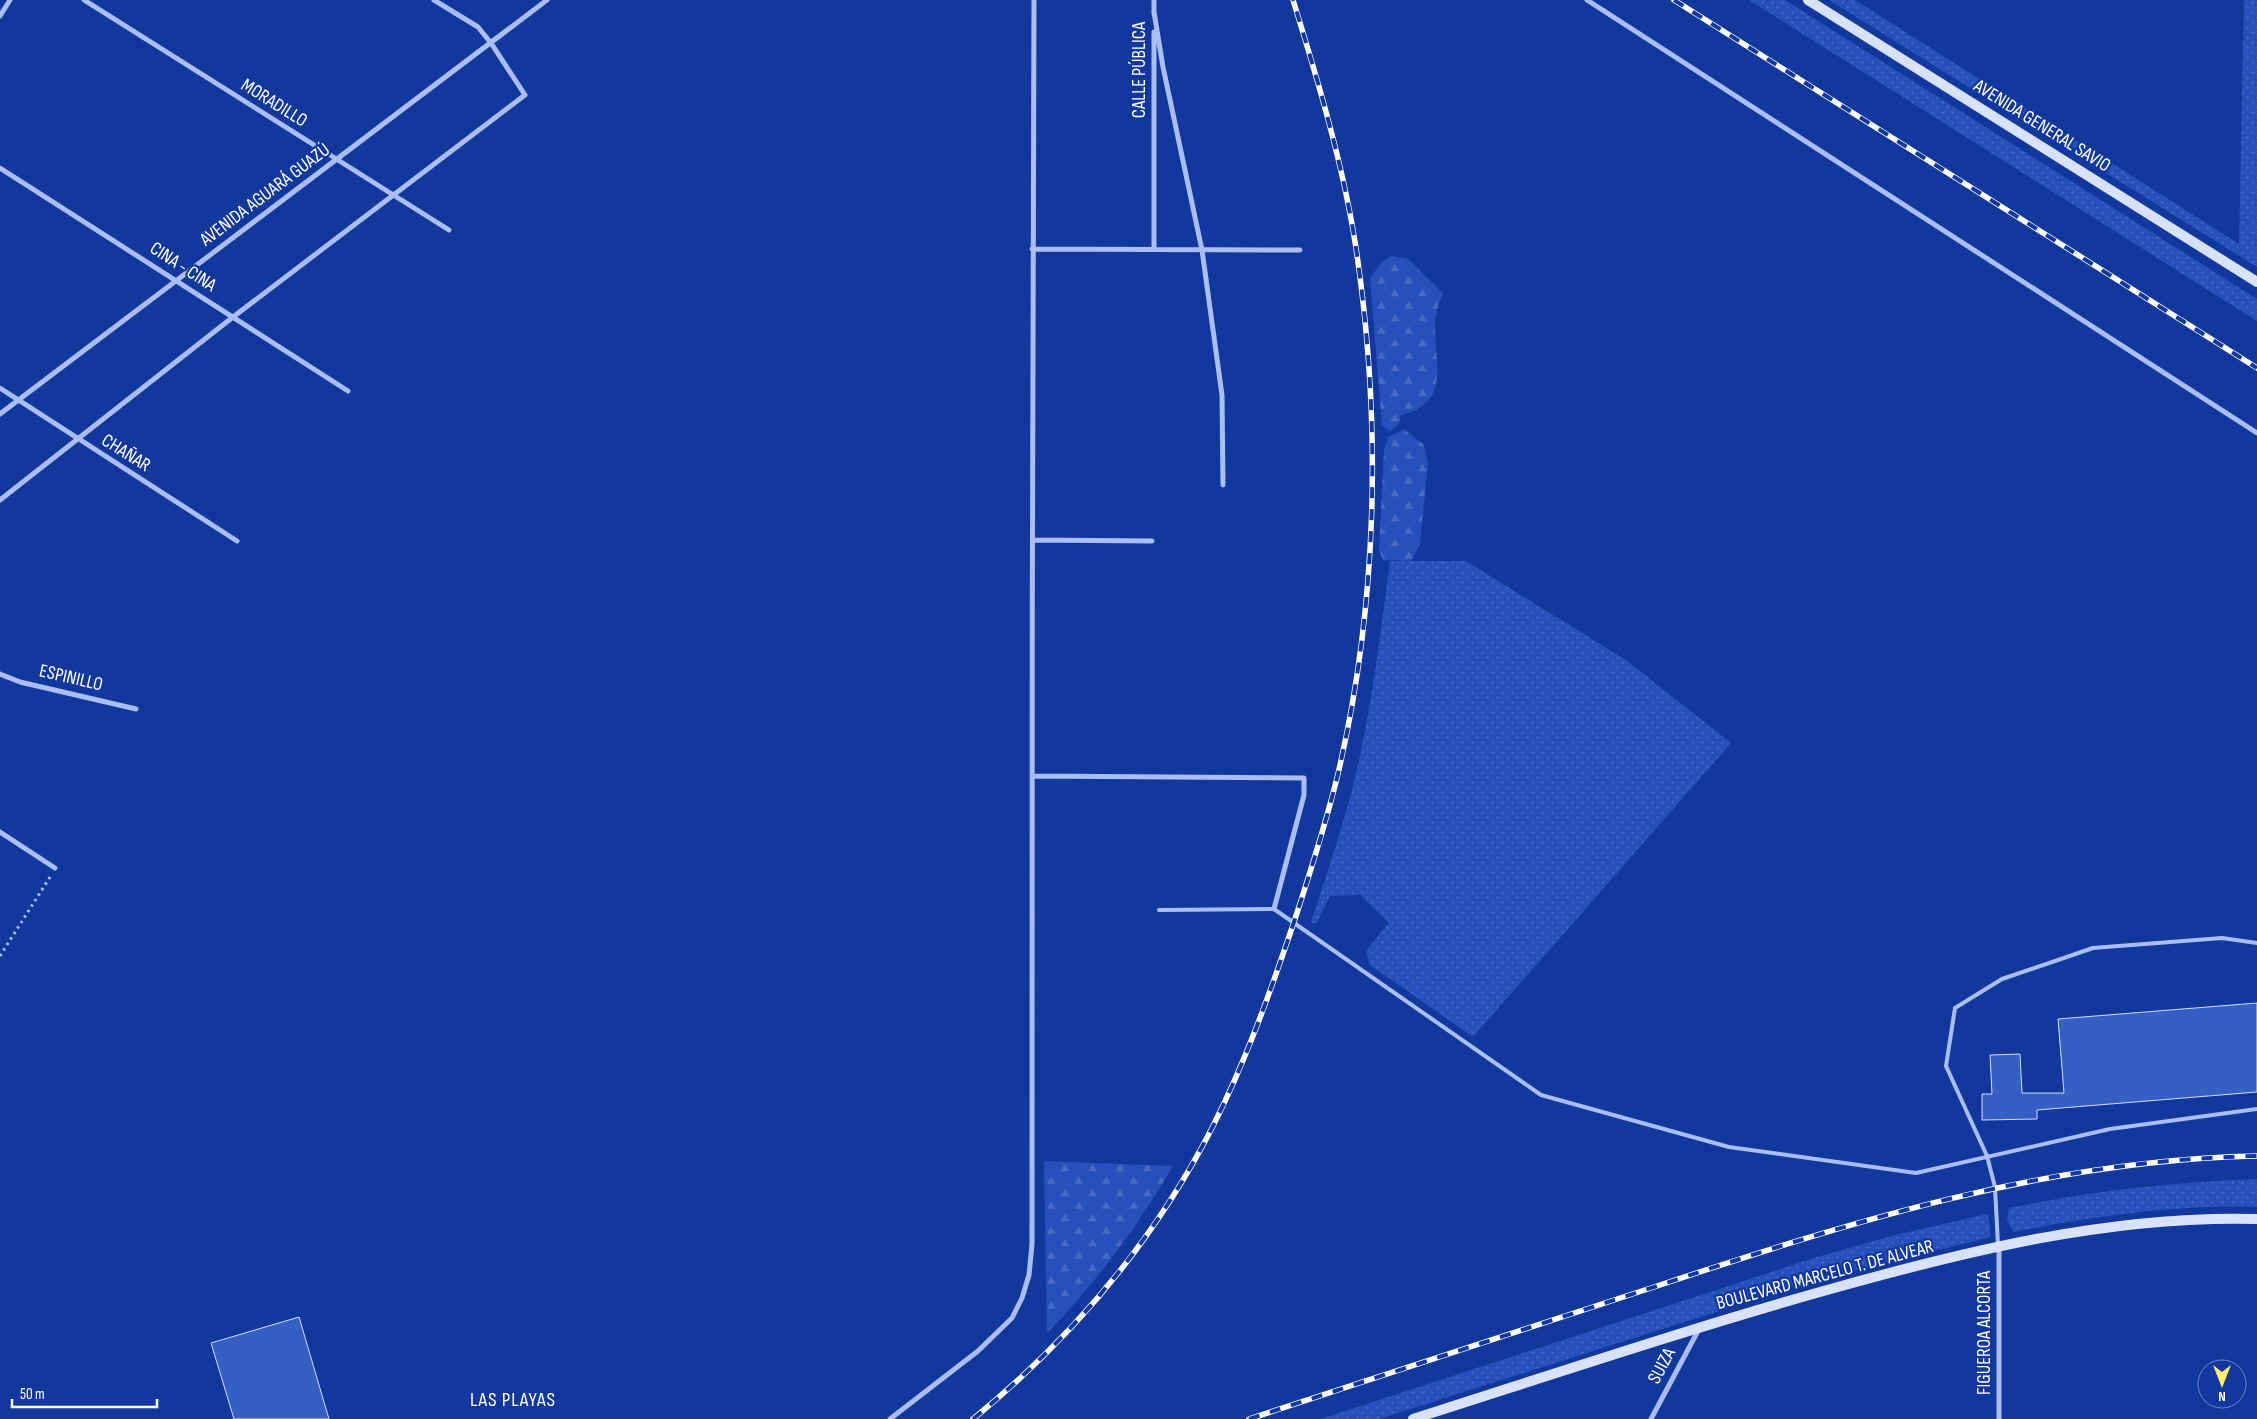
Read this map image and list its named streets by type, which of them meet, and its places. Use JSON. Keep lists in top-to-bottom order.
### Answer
{
  "streets": {
    "main road": ["AVENIDA GENERAL SAVIO", "BOULEVARD MARCELO T. DE ALVEAR"],
    "street": [
      "CALLE PÚBLICA",
      "MORADILLO",
      "AVENIDA AGUARÁ GUAZÚ",
      "CINA - CINA",
      "CHAÑAR",
      "ESPINILLO",
      "FIGUEROA ALCORTA",
      "SUIZA"
    ]
  },
  "crossings": [
    ["MORADILLO", "AVENIDA AGUARÁ GUAZÚ"],
    ["AVENIDA AGUARÁ GUAZÚ", "CINA - CINA"],
    ["AVENIDA AGUARÁ GUAZÚ", "CHAÑAR"],
    ["BOULEVARD MARCELO T. DE ALVEAR", "FIGUEROA ALCORTA"],
    ["BOULEVARD MARCELO T. DE ALVEAR", "SUIZA"]
  ],
  "districts": ["LAS PLAYAS"],
  "scale_bar": "50 m",
  "north": "bottom"
}
